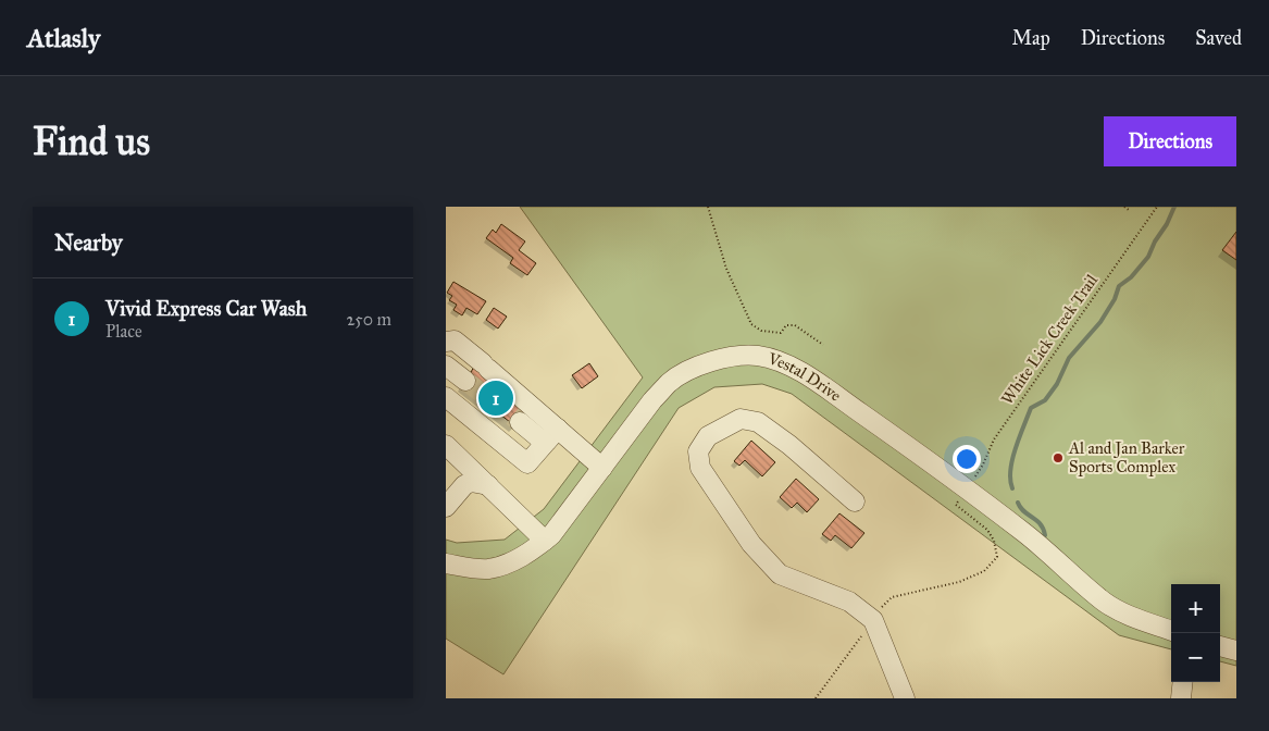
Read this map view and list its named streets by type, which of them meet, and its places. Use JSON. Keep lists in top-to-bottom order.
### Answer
{
  "streets": {
    "street": ["Vestal Drive"],
    "path": ["White Lick Creek Trail"]
  },
  "crossings": [
    ["White Lick Creek Trail", "Vestal Drive"]
  ],
  "places": ["Al and Jan Barker Sports Complex"],
  "page": {
    "header": "Atlasly",
    "nav": ["Map", "Directions", "Saved"],
    "buttons": "Directions",
    "title": "Find us",
    "heading": "Nearby",
    "list": [
      {
        "mark": "1",
        "name": "Vivid Express Car Wash",
        "note": "Place",
        "value": "250 m"
      }
    ],
    "pins": "1",
    "map_buttons": ["+", "−"]
  }
}
